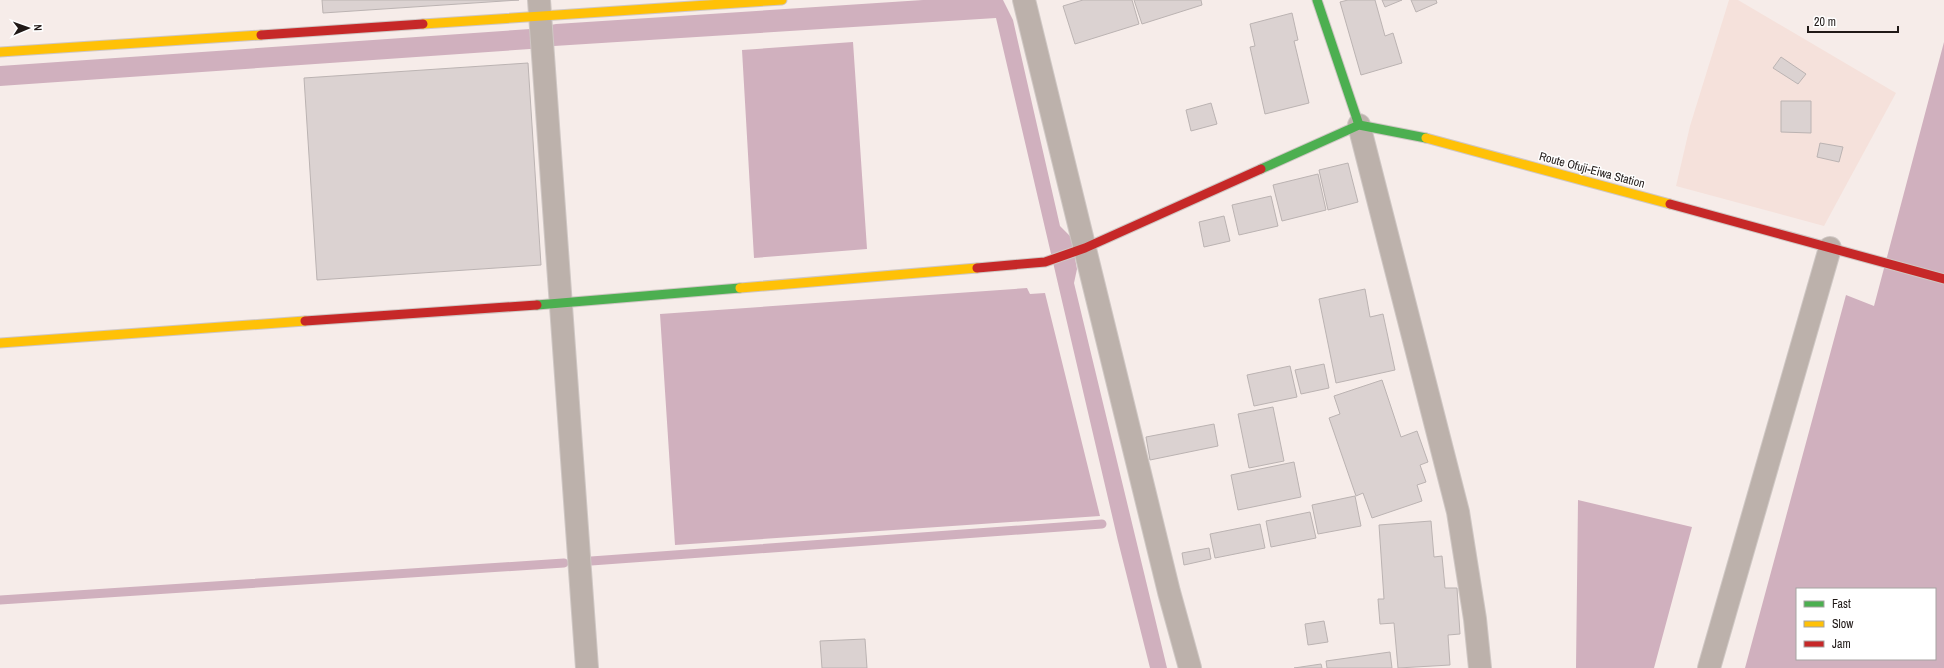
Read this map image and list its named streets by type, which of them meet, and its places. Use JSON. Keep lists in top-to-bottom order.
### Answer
{
  "streets": {
    "street": ["Route Ofuji-Eiwa Station"]
  },
  "legend": ["Fast", "Slow", "Jam"],
  "scale_bar": "20 m",
  "north": "right"
}
